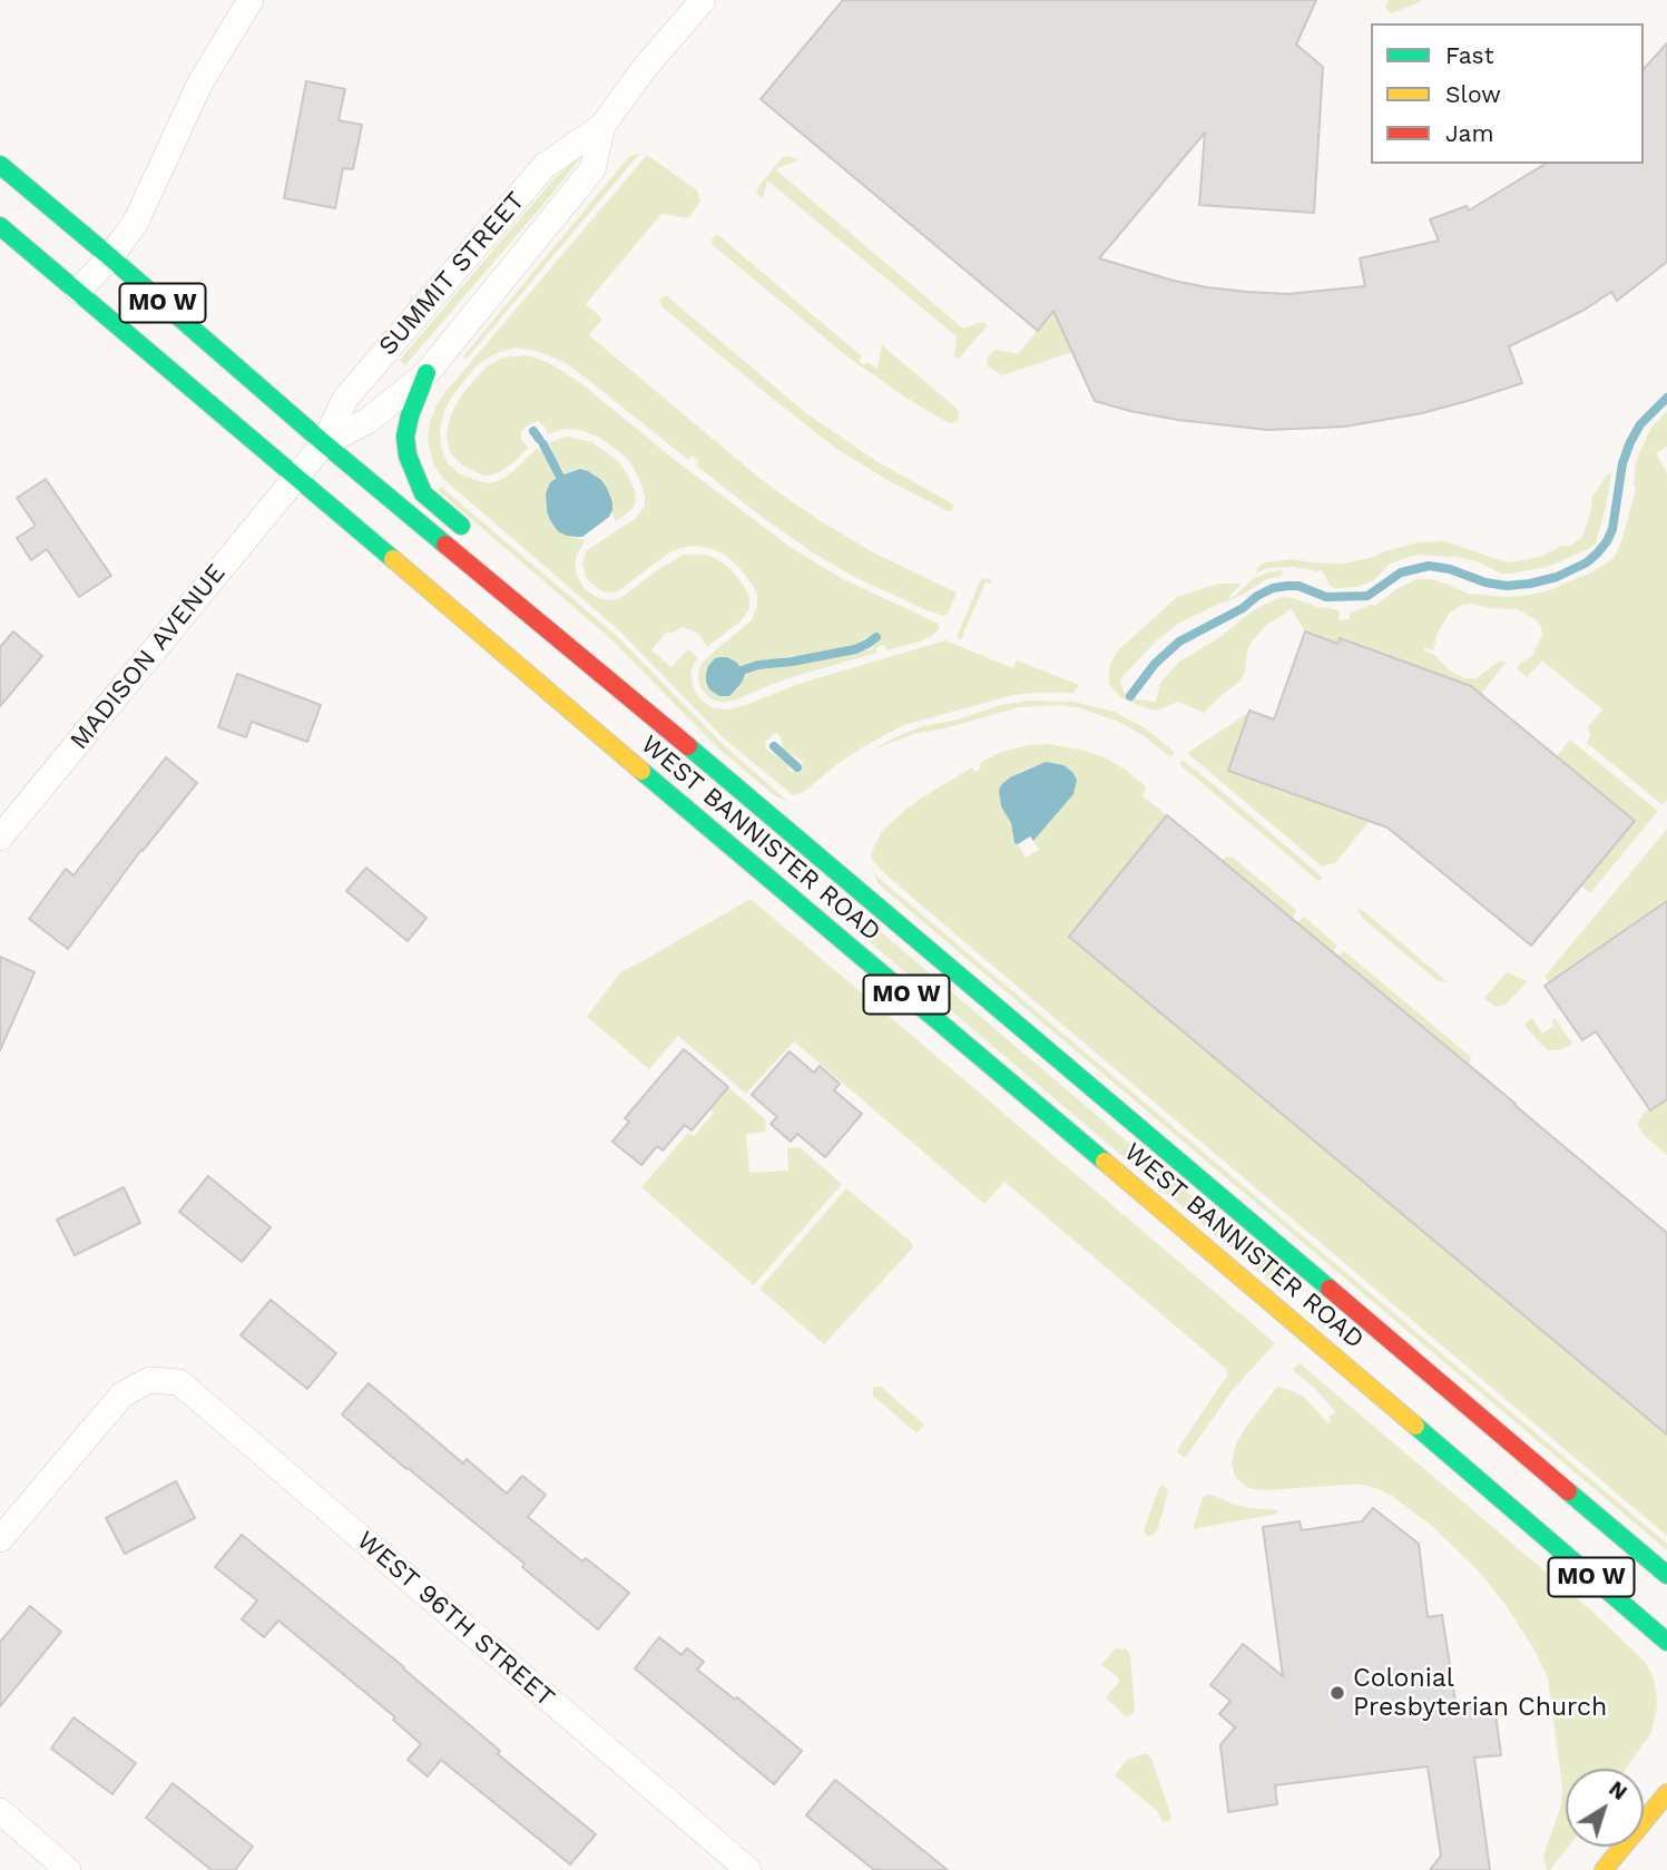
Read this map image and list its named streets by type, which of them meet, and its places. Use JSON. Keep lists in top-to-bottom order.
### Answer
{
  "streets": {
    "main road": ["MO W", "WEST BANNISTER ROAD"],
    "street": ["SUMMIT STREET", "MADISON AVENUE", "WEST 96TH STREET"]
  },
  "crossings": [
    ["SUMMIT STREET", "MADISON AVENUE"],
    ["SUMMIT STREET", "WEST BANNISTER ROAD"],
    ["MADISON AVENUE", "WEST BANNISTER ROAD"]
  ],
  "places": ["Colonial Presbyterian Church"],
  "legend": ["Fast", "Slow", "Jam"],
  "north": "top right"
}
